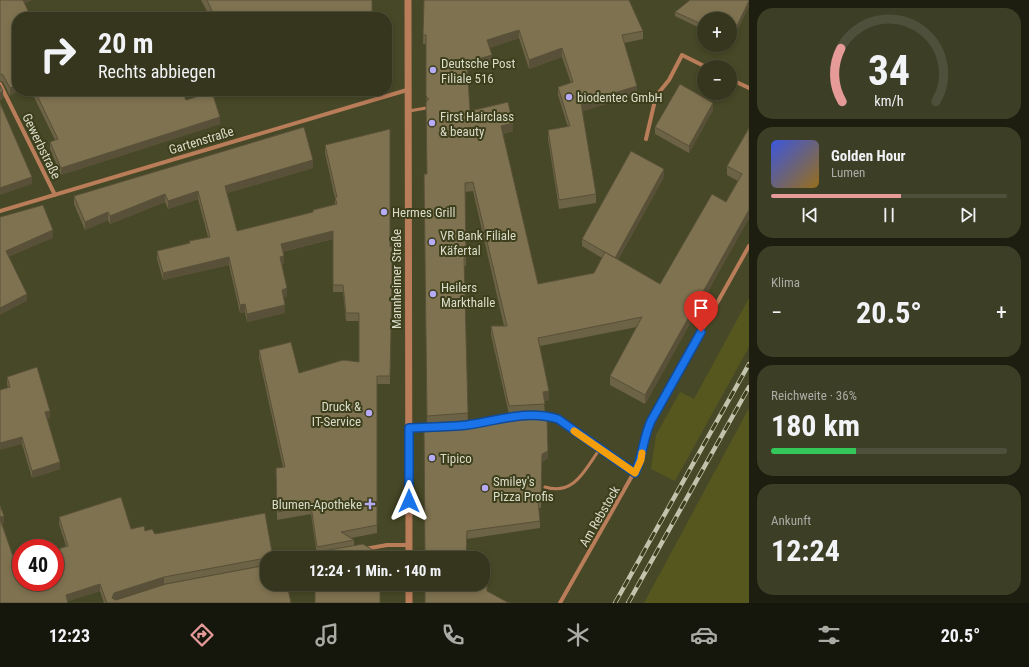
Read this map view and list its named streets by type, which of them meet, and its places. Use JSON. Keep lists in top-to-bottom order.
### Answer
{
  "streets": {
    "street": [
      "Gartenstraße",
      "Gewerbstraße",
      "Mannheimer Straße",
      "Am Rebstock"
    ]
  },
  "crossings": [
    ["Gartenstraße", "Gewerbstraße"],
    ["Gartenstraße", "Mannheimer Straße"]
  ],
  "places": {
    "other": [
      "Deutsche Post Filiale 516",
      "biodentec GmbH",
      "First Hairclass & beauty",
      "Hermes Grill",
      "VR Bank Filiale Käfertal",
      "Heilers Markthalle",
      "Druck & IT-Service",
      "Tipico",
      "Smiley's Pizza Profis"
    ],
    "health": ["Blumen-Apotheke"]
  },
  "page": {
    "map_buttons": ["+", "−"],
    "turn": ["20 m", "Rechts abbiegen"],
    "song": ["Golden Hour", "Lumen"],
    "tile": [
      "Klima",
      ["Reichweite · 36%", "180 km"],
      ["Ankunft", "12:24"]
    ],
    "heat": ["−", "20.5°", "+"],
    "limit": "40",
    "trip": "12:24 · 1 Min. · 140 m",
    "tabs": ["12:23", "20.5°"],
    "gauge": ["34", "km/h"]
  }
}
